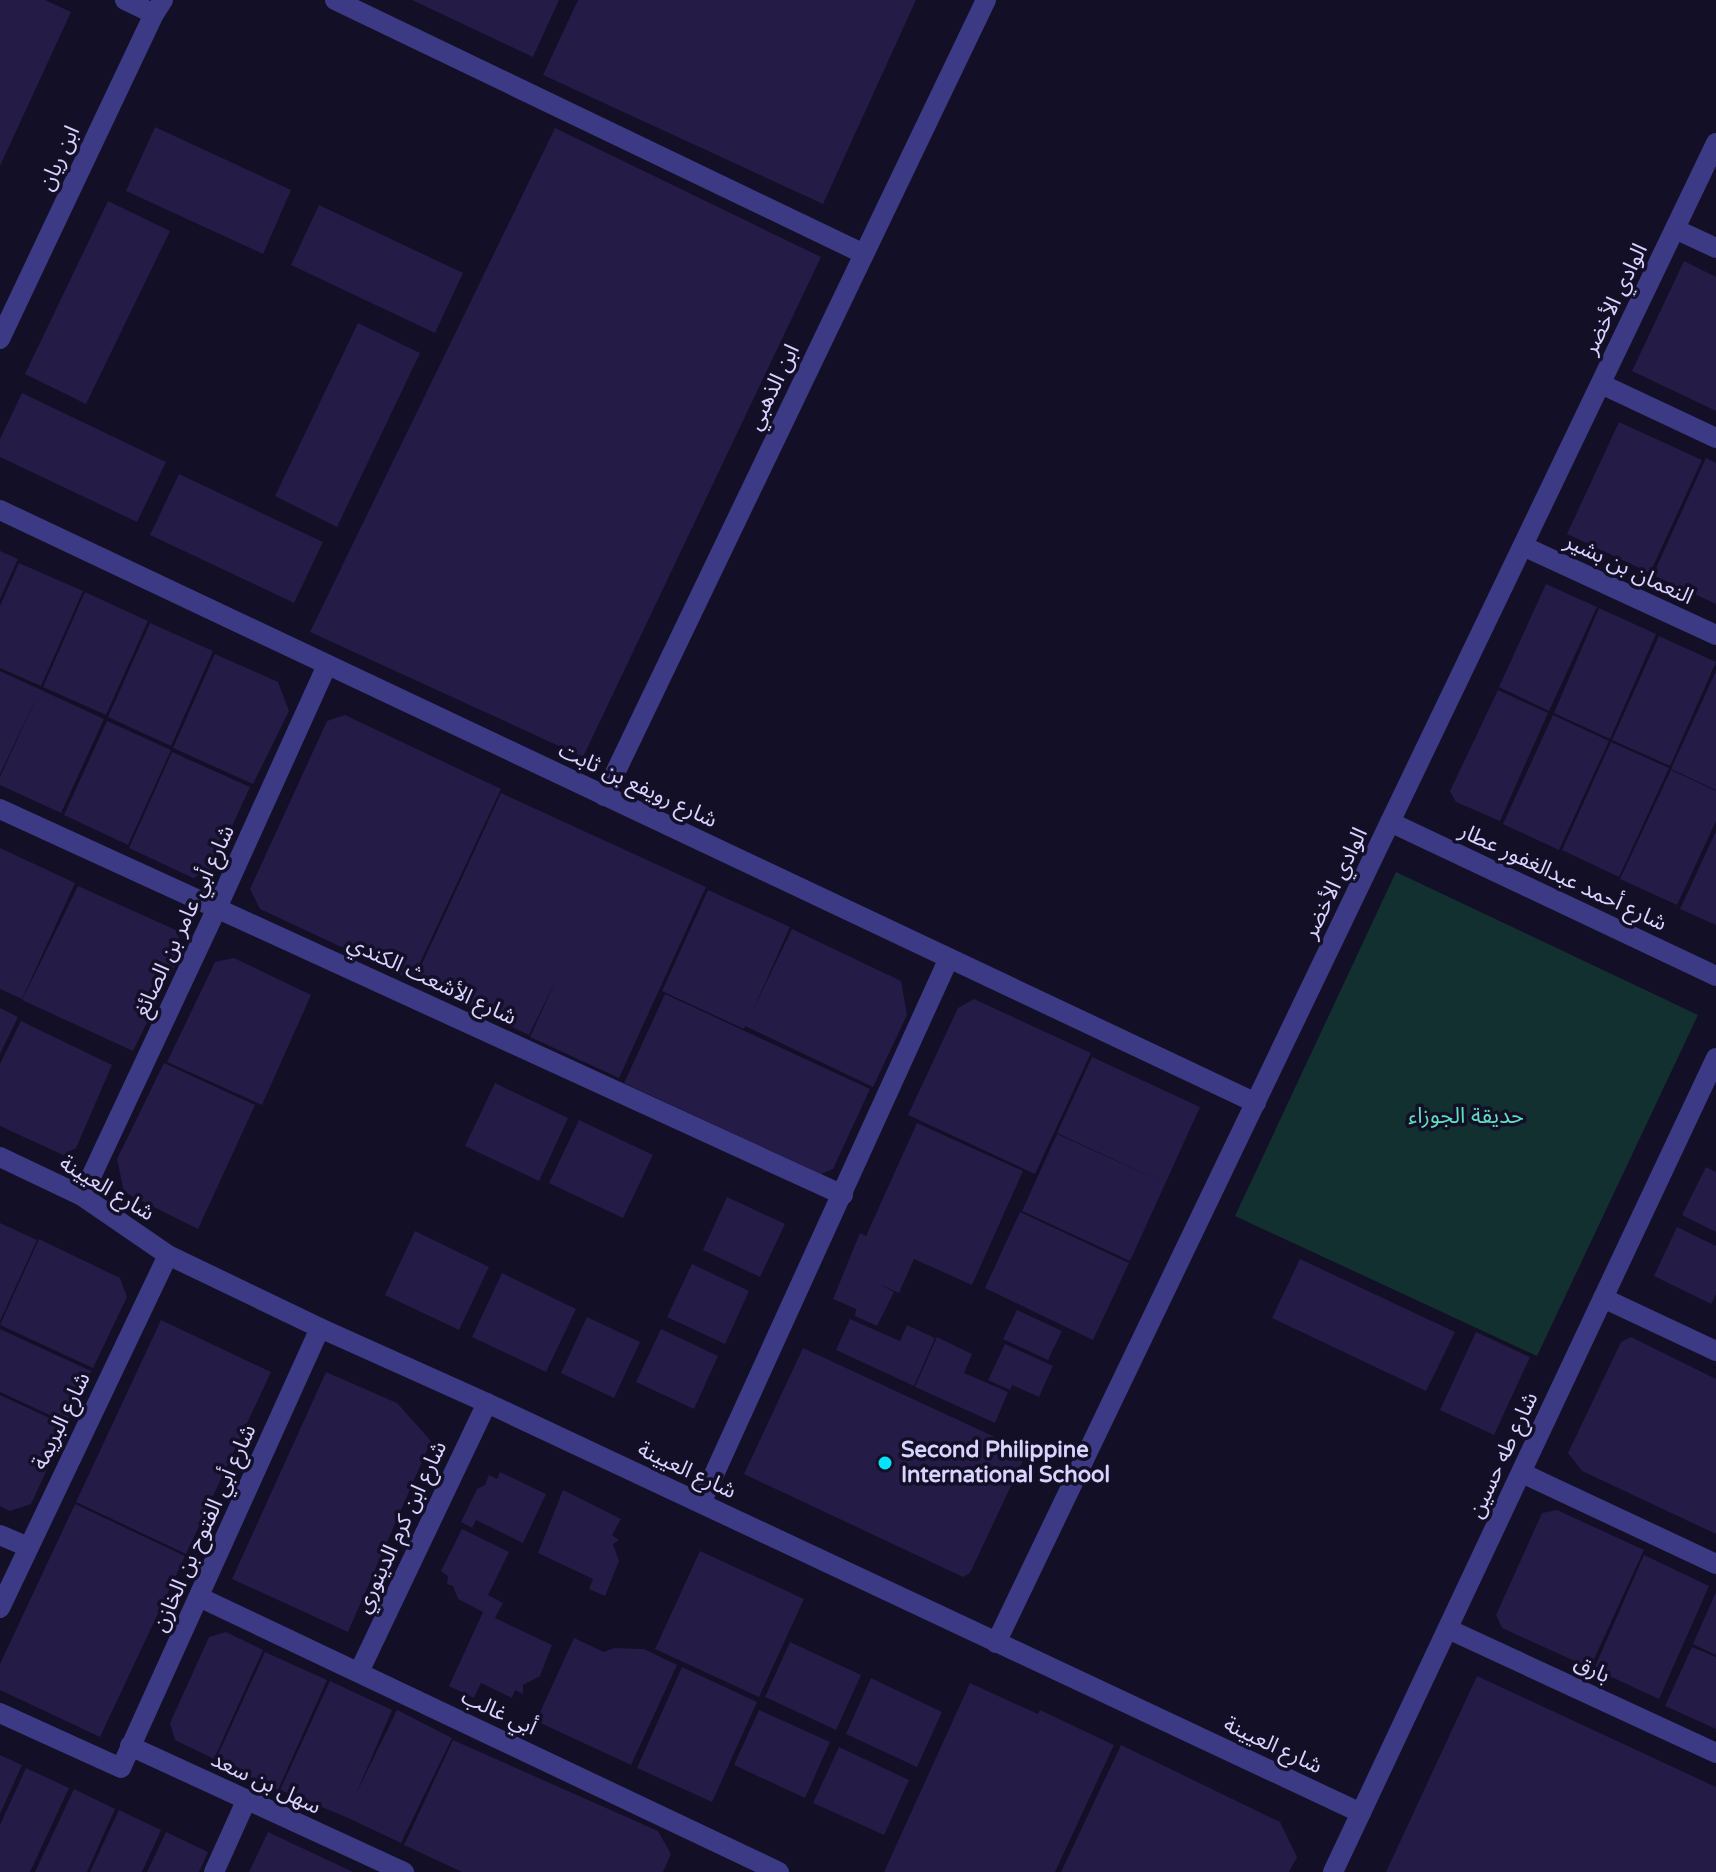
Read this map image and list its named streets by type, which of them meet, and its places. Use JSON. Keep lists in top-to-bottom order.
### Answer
{
  "streets": {
    "street": [
      "ابن ريان",
      "الوادي الأخضر",
      "ابن الذهبي",
      "النعمان بن بشير",
      "شارع رويفع بن ثابت",
      "شارع أحمد عبدالغفور عطار",
      "شارع أبي عامر بن الصائغ",
      "شارع الأشعث الكندي",
      "شارع العيينة",
      "شارع البريمة",
      "شارع طه حسين",
      "شارع ابن كرم الدينوري",
      "شارع أبي الفتوح بن الخازن",
      "بارق",
      "أبي غالب",
      "سهل بن سعد"
    ]
  },
  "crossings": [
    ["الوادي الأخضر", "النعمان بن بشير"],
    ["الوادي الأخضر", "شارع رويفع بن ثابت"],
    ["الوادي الأخضر", "شارع أحمد عبدالغفور عطار"],
    ["الوادي الأخضر", "شارع العيينة"],
    ["ابن الذهبي", "شارع رويفع بن ثابت"],
    ["شارع رويفع بن ثابت", "شارع أبي عامر بن الصائغ"],
    ["شارع أبي عامر بن الصائغ", "شارع الأشعث الكندي"],
    ["شارع أبي عامر بن الصائغ", "شارع العيينة"],
    ["شارع العيينة", "شارع البريمة"],
    ["شارع العيينة", "شارع طه حسين"],
    ["شارع العيينة", "شارع ابن كرم الدينوري"],
    ["شارع العيينة", "شارع أبي الفتوح بن الخازن"],
    ["شارع طه حسين", "بارق"],
    ["شارع ابن كرم الدينوري", "أبي غالب"],
    ["شارع أبي الفتوح بن الخازن", "أبي غالب"],
    ["شارع أبي الفتوح بن الخازن", "سهل بن سعد"]
  ],
  "parks": ["حديقة الجوزاء"],
  "places": ["Second Philippine International School"]
}
